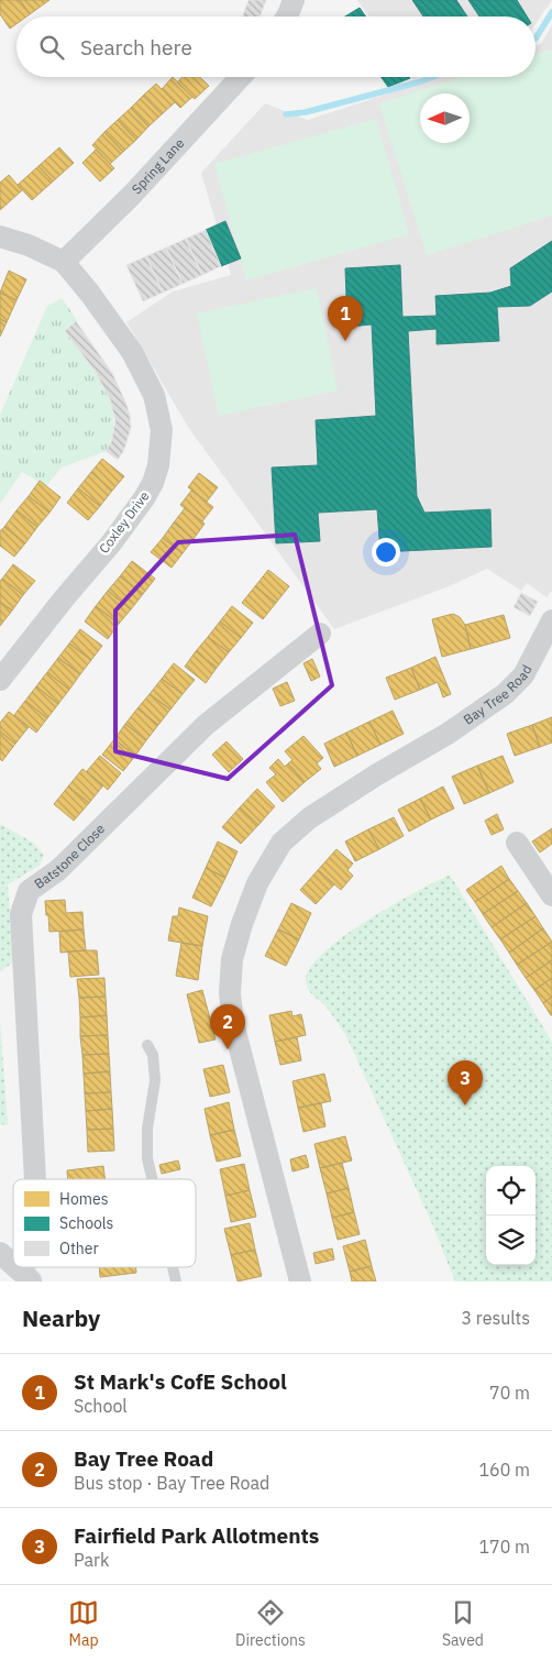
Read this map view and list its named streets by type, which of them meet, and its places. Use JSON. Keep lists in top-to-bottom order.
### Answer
{
  "streets": {
    "street": [
      "Spring Lane",
      "Coxley Drive",
      "Bay Tree Road",
      "Batstone Close"
    ]
  },
  "crossings": [
    ["Spring Lane", "Coxley Drive"]
  ],
  "legend": ["Homes", "Schools", "Other"],
  "north": "left",
  "page": {
    "search": "Search here",
    "pins": ["1", "2", "3"],
    "heading": ["Nearby", "3 results"],
    "list": [
      {
        "mark": "1",
        "name": "St Mark's CofE School",
        "note": "School",
        "value": "70 m"
      },
      {
        "mark": "2",
        "name": "Bay Tree Road",
        "note": "Bus stop · Bay Tree Road",
        "value": "160 m"
      },
      {
        "mark": "3",
        "name": "Fairfield Park Allotments",
        "note": "Park",
        "value": "170 m"
      }
    ],
    "nav": ["Map", "Directions", "Saved"]
  }
}
